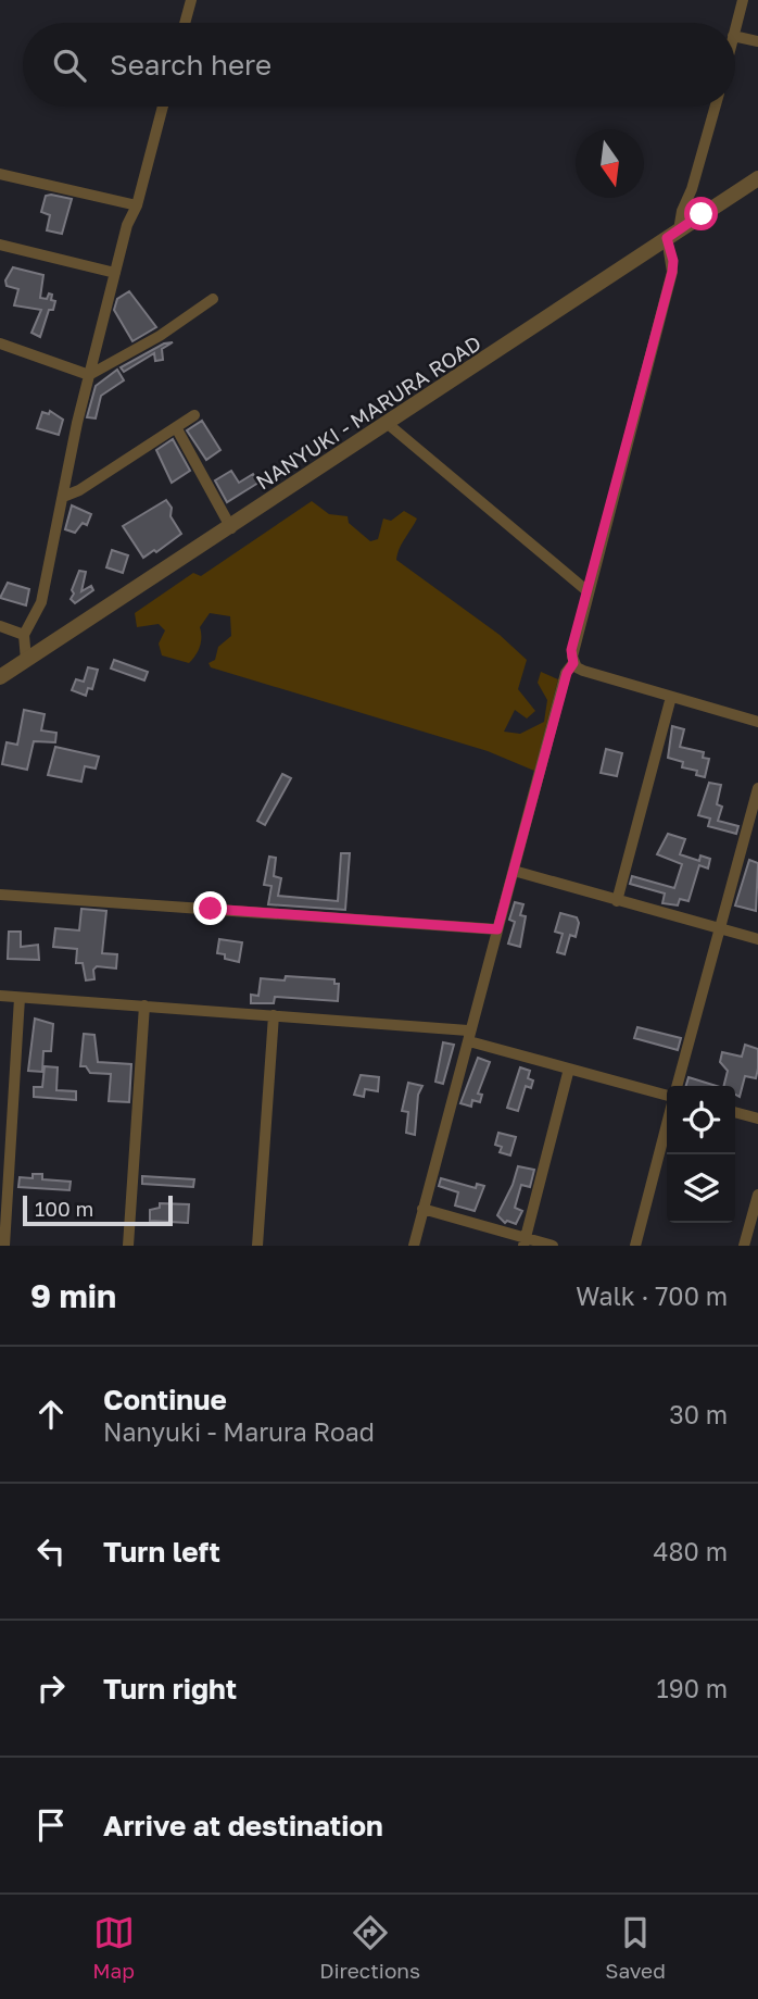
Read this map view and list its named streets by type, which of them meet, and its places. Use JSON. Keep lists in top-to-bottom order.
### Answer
{
  "streets": {
    "street": ["NANYUKI - MARURA ROAD"]
  },
  "scale_bar": "100 m",
  "north": "bottom",
  "page": {
    "search": "Search here",
    "scale": "100 m",
    "heading": ["9 min", "Walk · 700 m"],
    "list": [
      ["Continue", "Nanyuki - Marura Road", "30 m"],
      ["Turn left", "480 m"],
      ["Turn right", "190 m"],
      "Arrive at destination"
    ],
    "nav": ["Map", "Directions", "Saved"]
  }
}
